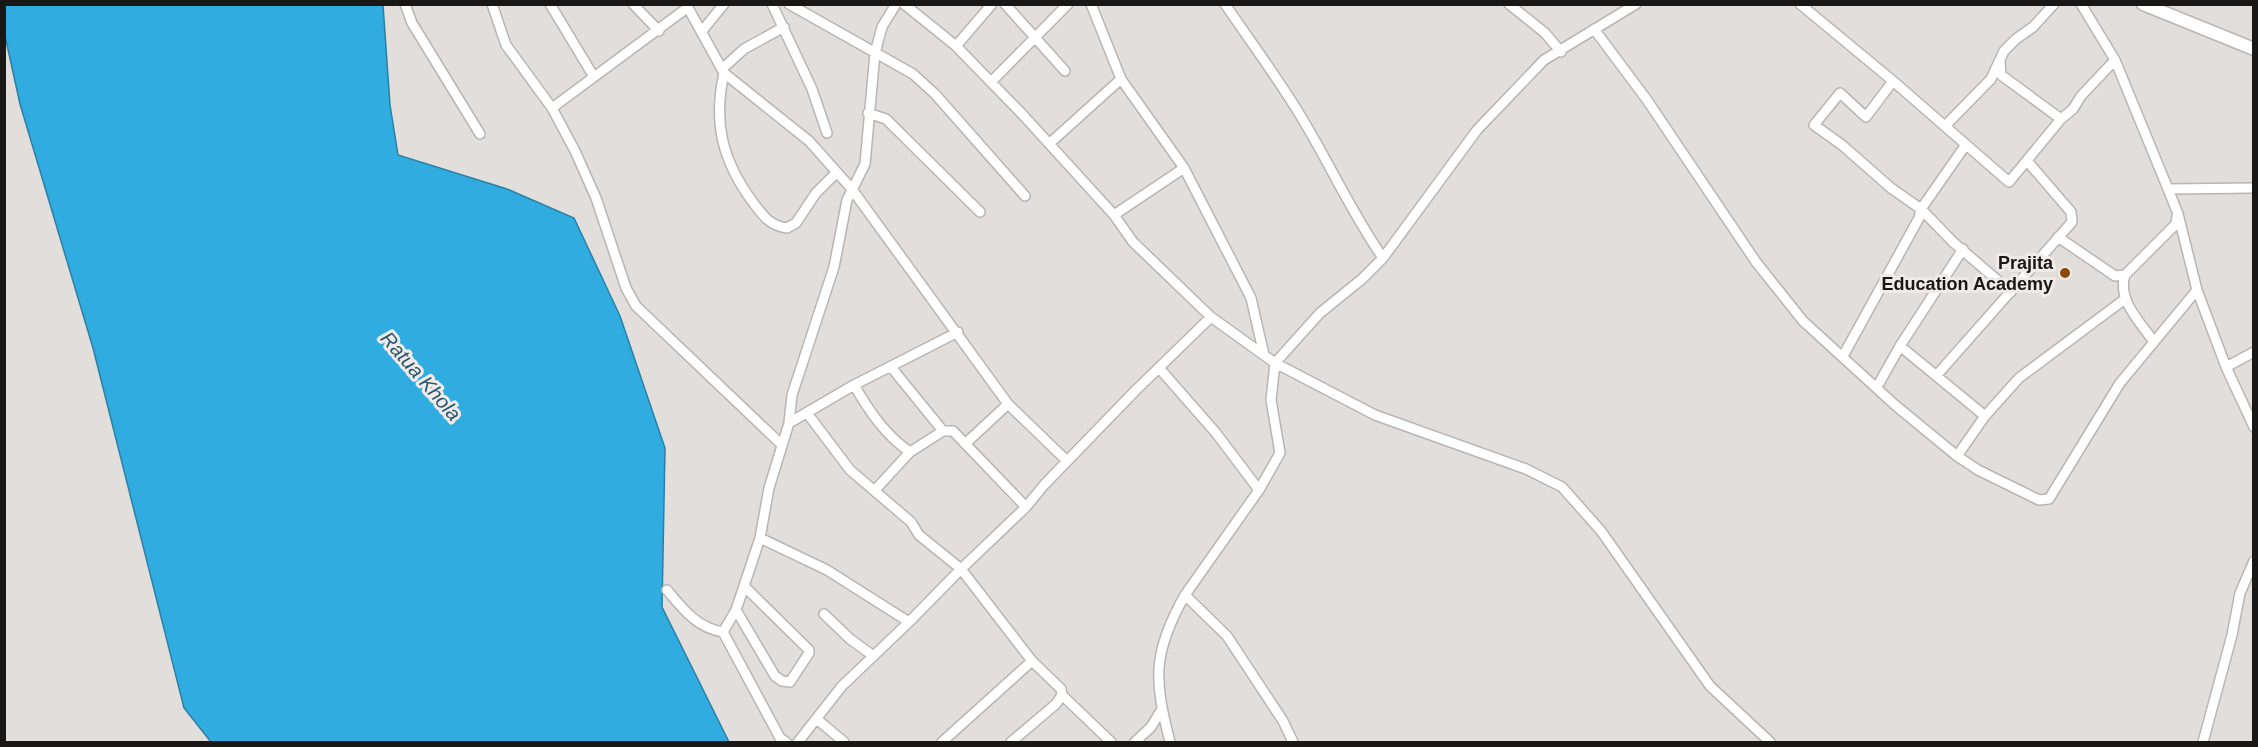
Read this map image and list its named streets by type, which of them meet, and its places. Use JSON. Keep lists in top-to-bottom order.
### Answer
{
  "water": ["Ratua Khola"],
  "places": ["Prajita Education Academy"]
}
